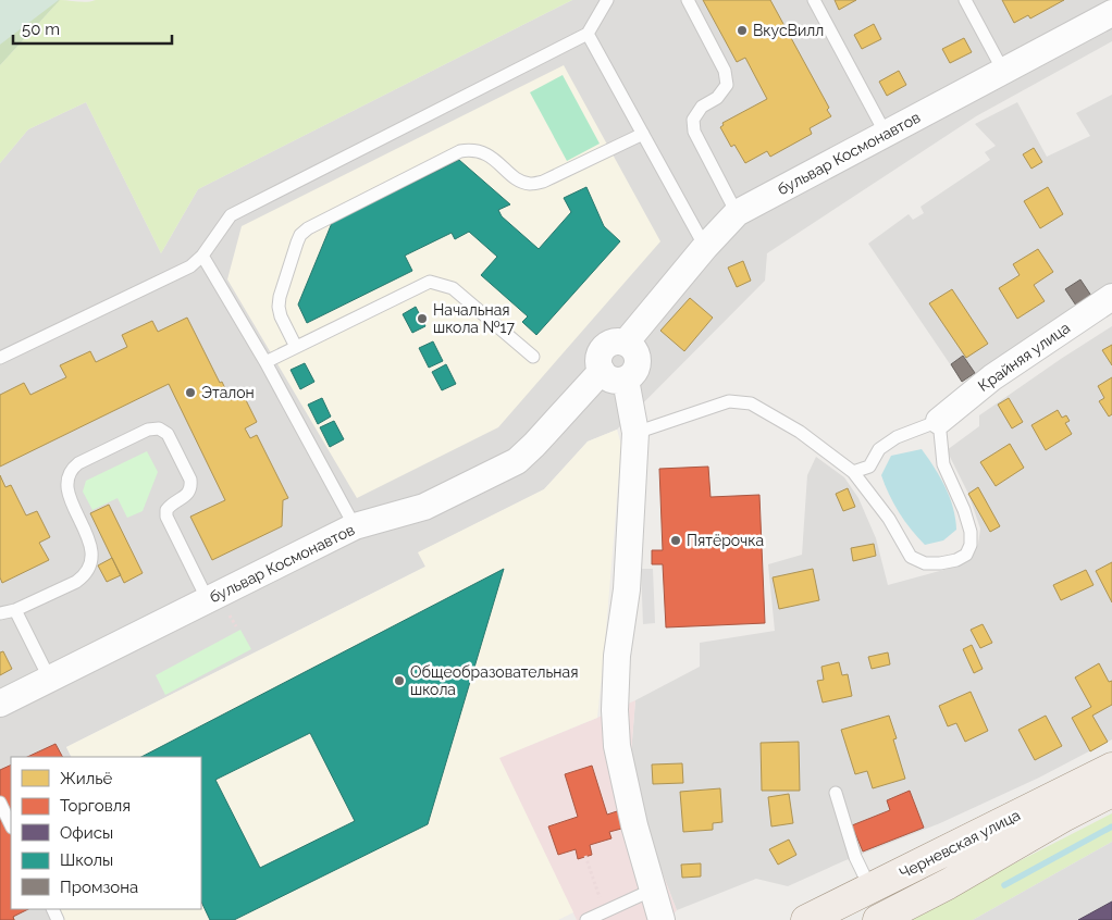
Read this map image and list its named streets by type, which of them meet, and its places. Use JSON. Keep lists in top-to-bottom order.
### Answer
{
  "streets": {
    "main road": ["Черневская улица"],
    "street": ["бульвар Космонавтов", "Крайняя улица"]
  },
  "places": [
    "ВкусВилл",
    "Начальная школа №17",
    "Эталон",
    "Пятёрочка",
    "Общеобразовательная школа"
  ],
  "legend": [
    "Жильё",
    "Торговля",
    "Офисы",
    "Школы",
    "Промзона"
  ],
  "scale_bar": "50 m"
}
